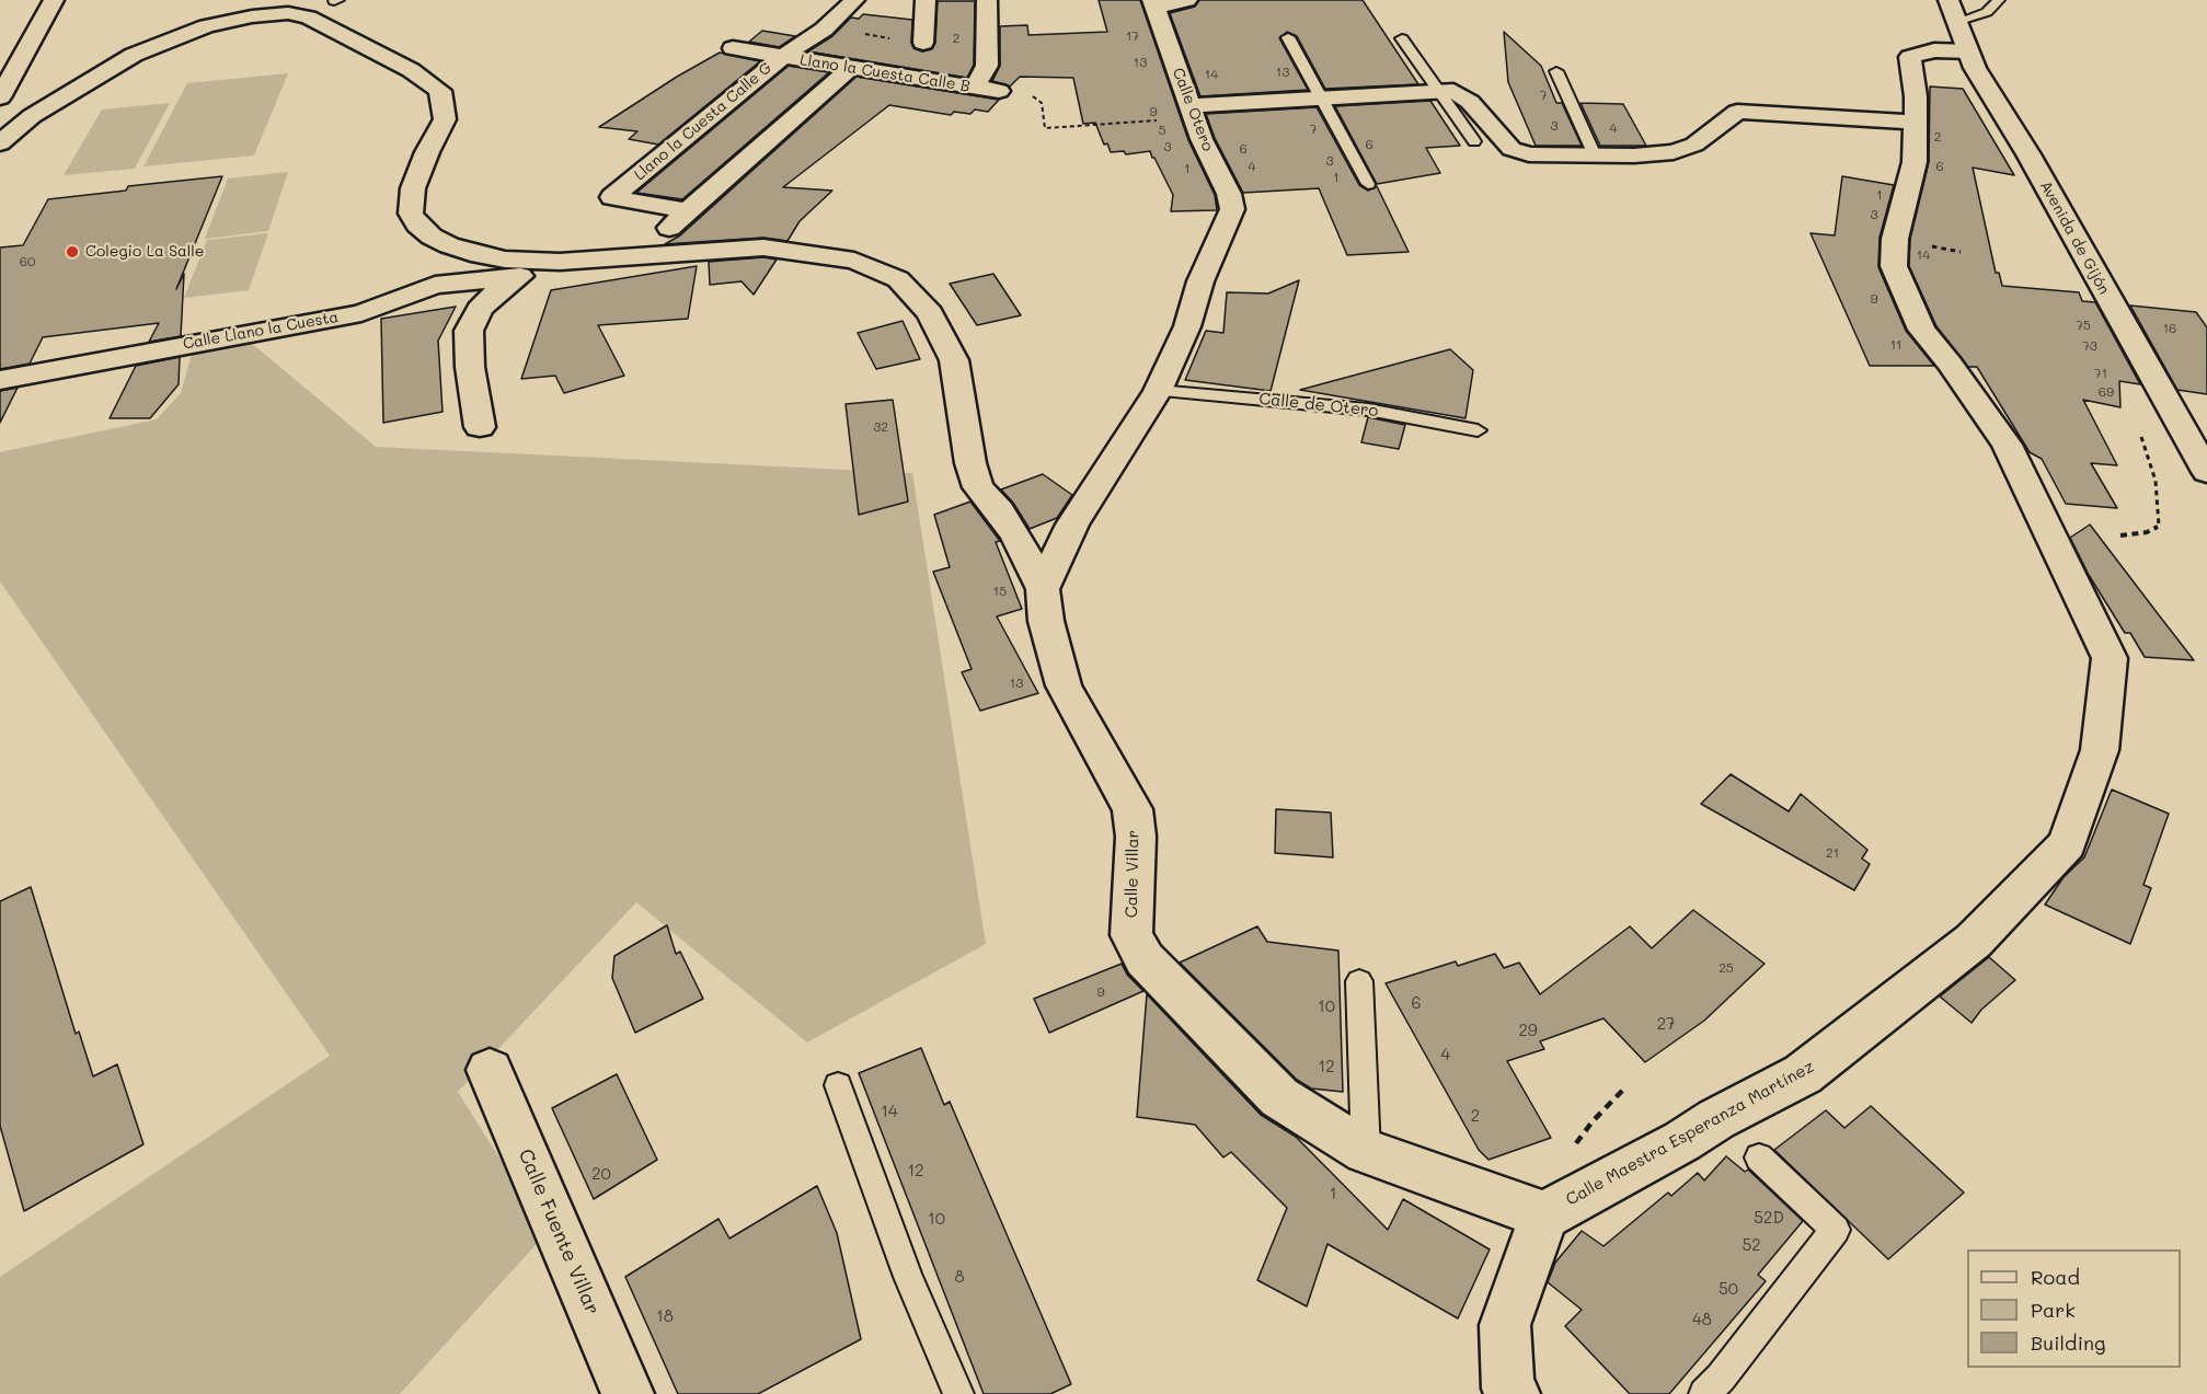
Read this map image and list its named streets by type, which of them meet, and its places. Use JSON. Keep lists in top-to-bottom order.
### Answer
{
  "streets": {
    "street": [
      "Llano la Cuesta Calle B",
      "Calle Otero",
      "Llano la Cuesta Calle G",
      "Avenida de Gijón",
      "Calle Llano la Cuesta",
      "Calle Villar",
      "Calle Maestra Esperanza Martínez",
      "Calle Fuente Villar"
    ],
    "lane": ["Calle de Otero"]
  },
  "crossings": [
    ["Llano la Cuesta Calle B", "Llano la Cuesta Calle G"],
    ["Calle Otero", "Calle de Otero"],
    ["Avenida de Gijón", "Calle Maestra Esperanza Martínez"],
    ["Calle Villar", "Calle Maestra Esperanza Martínez"]
  ],
  "places": ["Colegio La Salle"],
  "house_numbers": [
    "17",
    "2",
    "13",
    "13",
    "14",
    "7",
    "9",
    "3",
    "4",
    "7",
    "5",
    "2",
    "6",
    "3",
    "6",
    "3",
    "4",
    "6",
    "1",
    "1",
    "1",
    "3",
    "14",
    "60",
    "9",
    "75",
    "16",
    "11",
    "73",
    "71",
    "69",
    "32",
    "15",
    "13",
    "21",
    "25",
    "9",
    "6",
    "10",
    "27",
    "29",
    "4",
    "12",
    "14",
    "2",
    "12",
    "20",
    "1",
    "52D",
    "10",
    "52",
    "8",
    "50",
    "18",
    "48"
  ],
  "legend": ["Road", "Park", "Building"]
}
